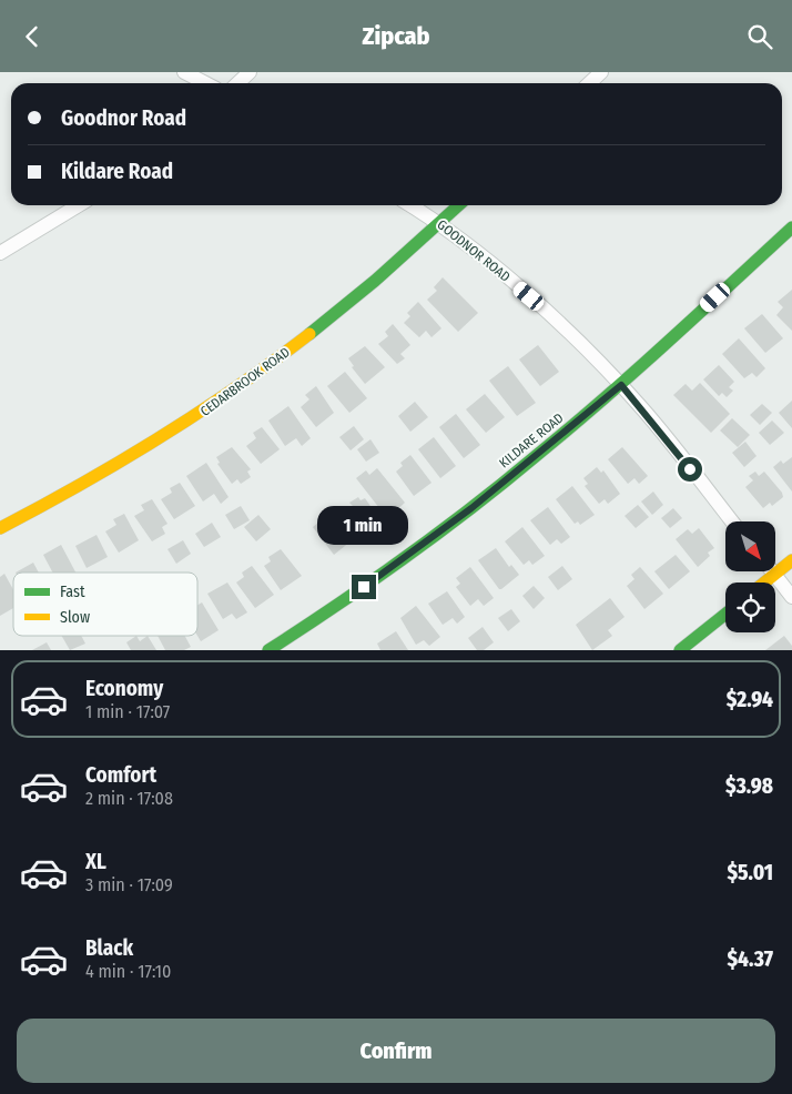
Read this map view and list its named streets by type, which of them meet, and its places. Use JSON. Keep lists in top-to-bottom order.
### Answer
{
  "streets": {
    "street": ["GOODNOR ROAD", "CEDARBROOK ROAD", "KILDARE ROAD"]
  },
  "crossings": [
    ["GOODNOR ROAD", "CEDARBROOK ROAD"],
    ["GOODNOR ROAD", "KILDARE ROAD"]
  ],
  "legend": ["Fast", "Slow"],
  "north": "bottom right",
  "page": {
    "header": "Zipcab",
    "banner": ["Goodnor Road", "Kildare Road"],
    "bubble": "1 min",
    "list": [
      {
        "name": "Economy",
        "note": "1 min · 17:07",
        "value": "$2.94"
      },
      {
        "name": "Comfort",
        "note": "2 min · 17:08",
        "value": "$3.98"
      },
      {
        "name": "XL",
        "note": "3 min · 17:09",
        "value": "$5.01"
      },
      {
        "name": "Black",
        "note": "4 min · 17:10",
        "value": "$4.37"
      }
    ],
    "buttons": "Confirm"
  }
}
